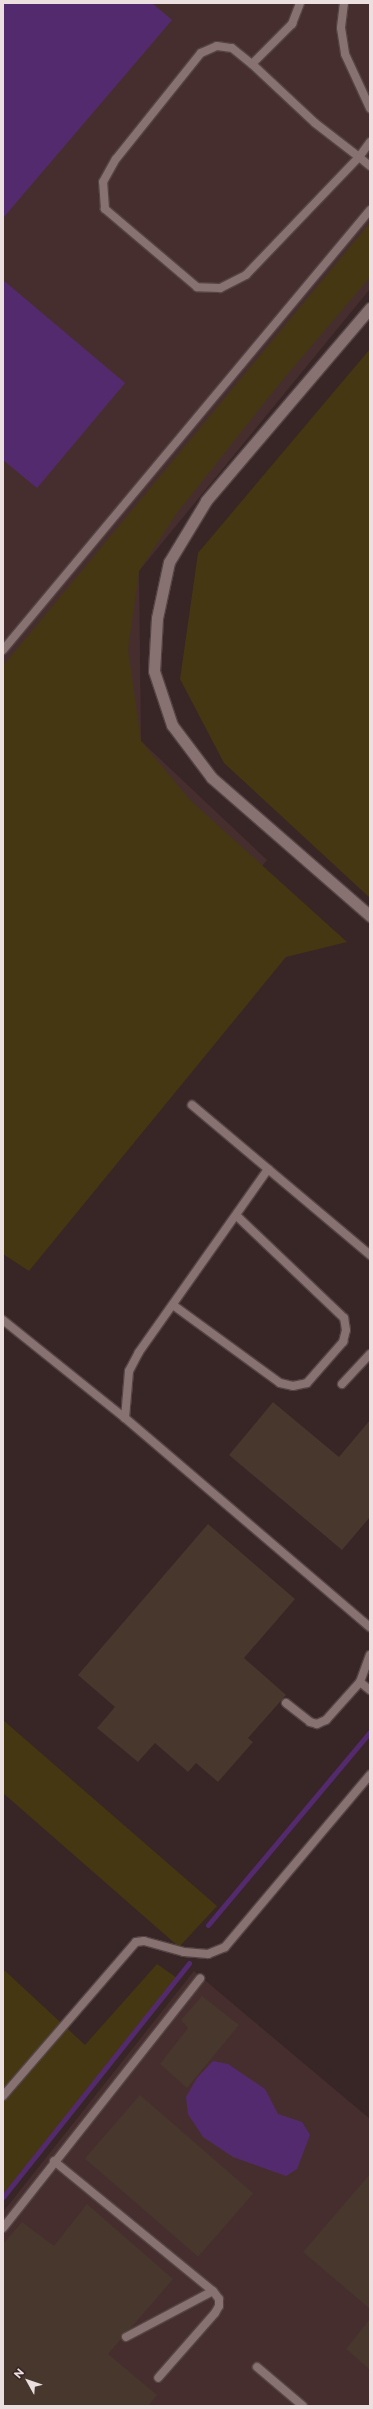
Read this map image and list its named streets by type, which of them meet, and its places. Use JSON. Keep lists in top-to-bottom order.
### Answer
{
  "north": "top left"
}
